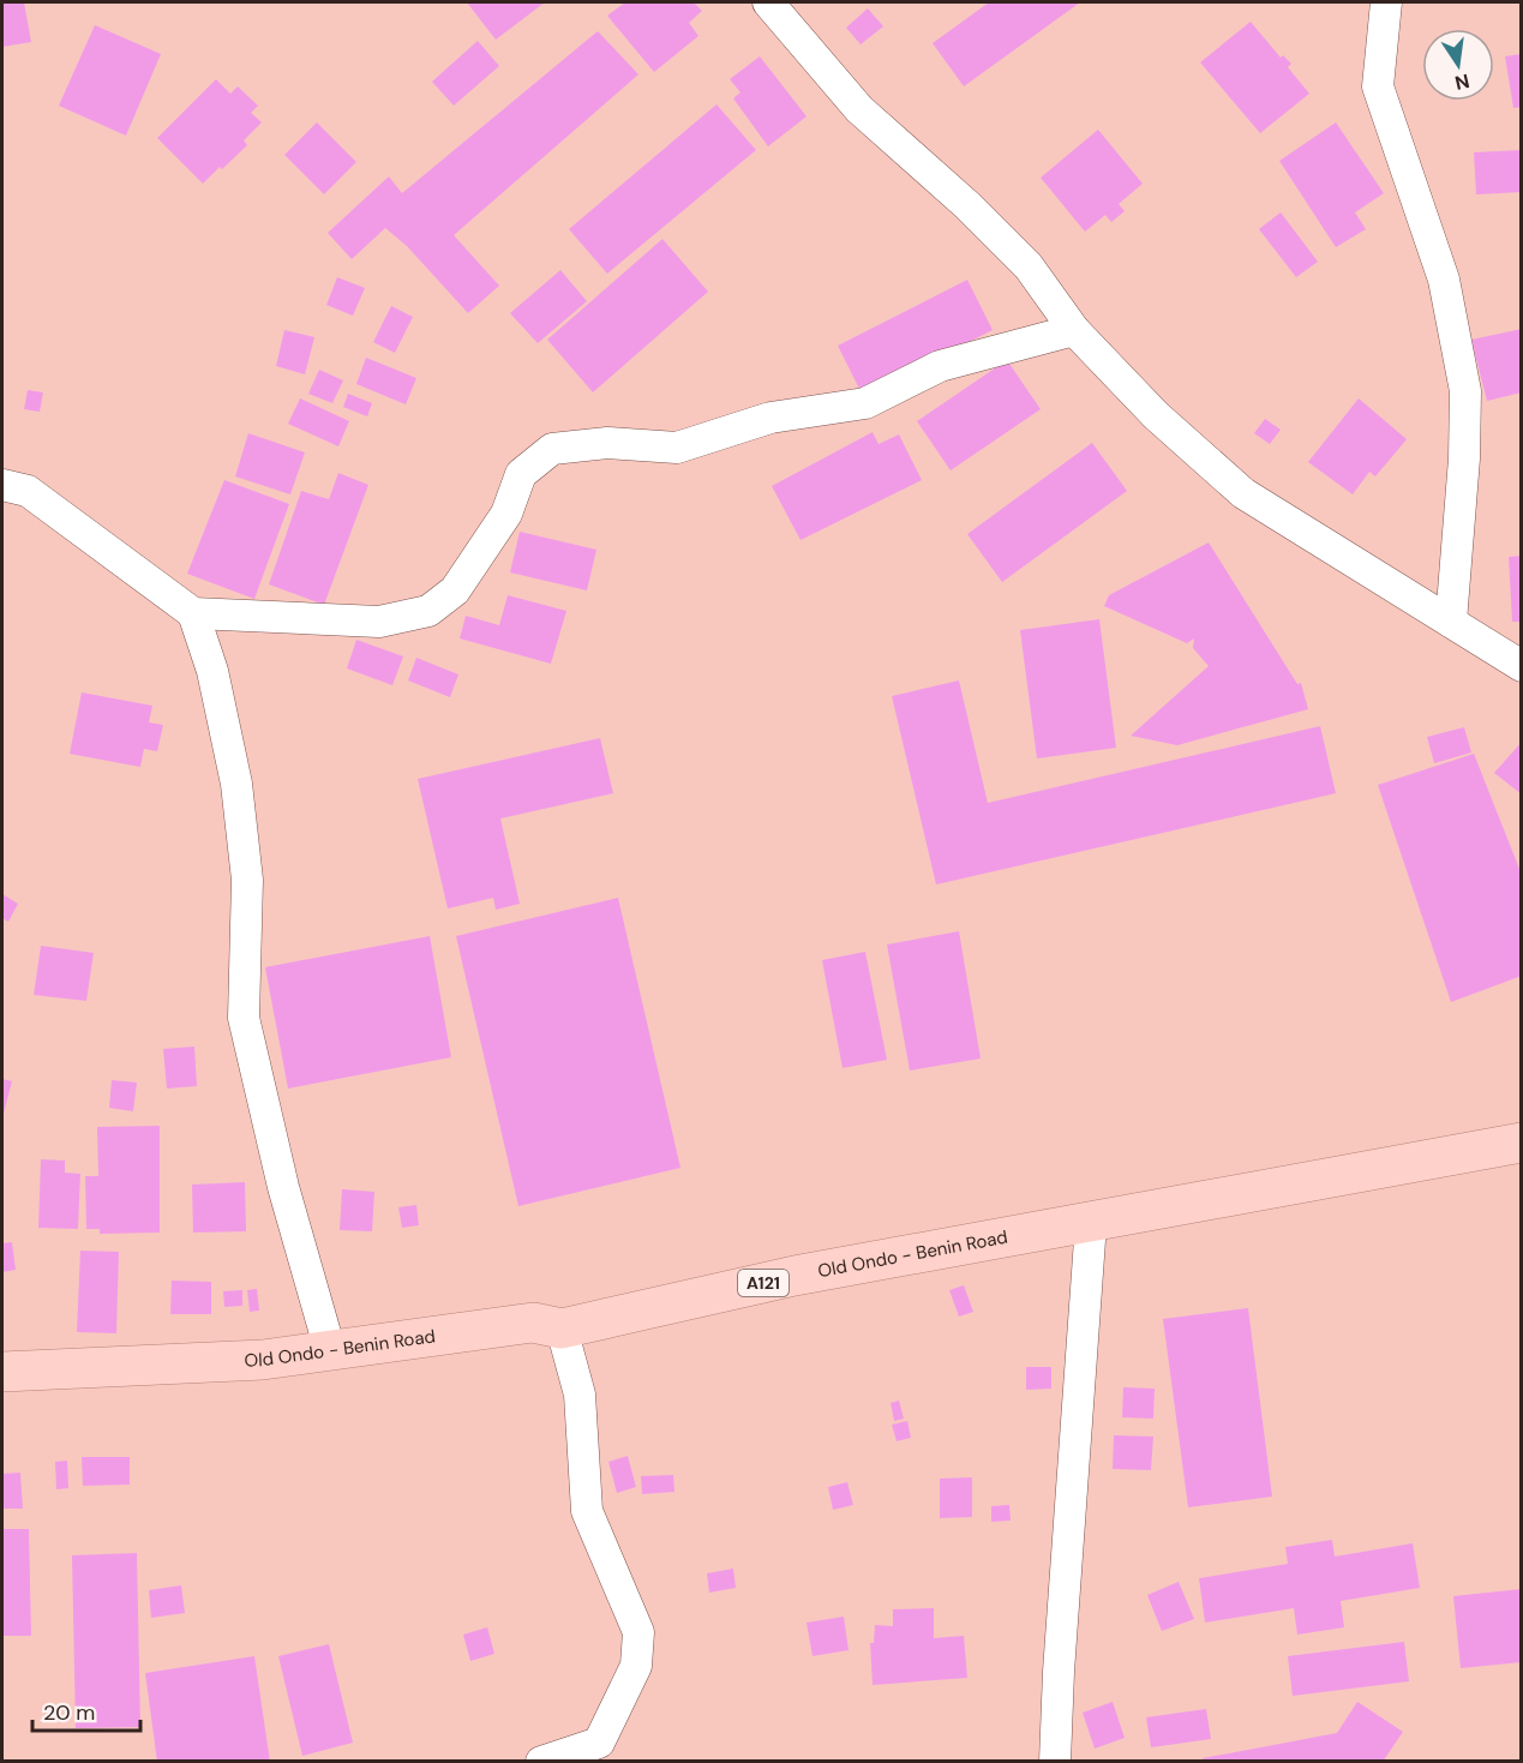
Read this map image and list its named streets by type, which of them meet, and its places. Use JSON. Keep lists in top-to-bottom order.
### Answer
{
  "streets": {
    "main road": ["Old Ondo - Benin Road", "A121"]
  },
  "scale_bar": "20 m",
  "north": "bottom"
}
